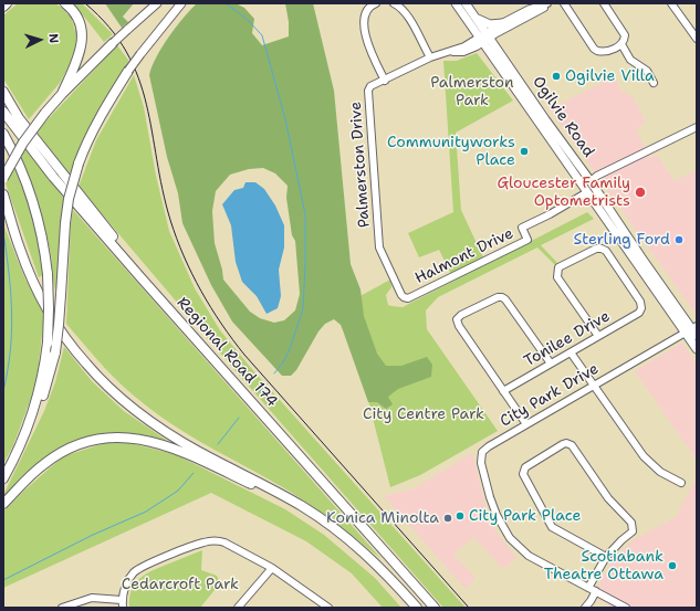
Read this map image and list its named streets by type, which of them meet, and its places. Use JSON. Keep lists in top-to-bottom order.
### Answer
{
  "streets": {
    "highway": ["Regional Road 174"],
    "main road": ["Ogilvie Road"],
    "street": [
      "Palmerston Drive",
      "Halmont Drive",
      "Tonilee Drive",
      "City Park Drive"
    ]
  },
  "crossings": [
    ["Ogilvie Road", "Palmerston Drive"],
    ["Ogilvie Road", "Halmont Drive"],
    ["Ogilvie Road", "City Park Drive"],
    ["Palmerston Drive", "Halmont Drive"]
  ],
  "parks": ["Palmerston Park", "City Centre Park", "Cedarcroft Park"],
  "places": [
    "Ogilvie Villa",
    "Communityworks Place",
    "Gloucester Family Optometrists",
    "Sterling Ford",
    "City Park Place",
    "Konica Minolta",
    "Scotiabank Theatre Ottawa"
  ],
  "north": "right"
}
